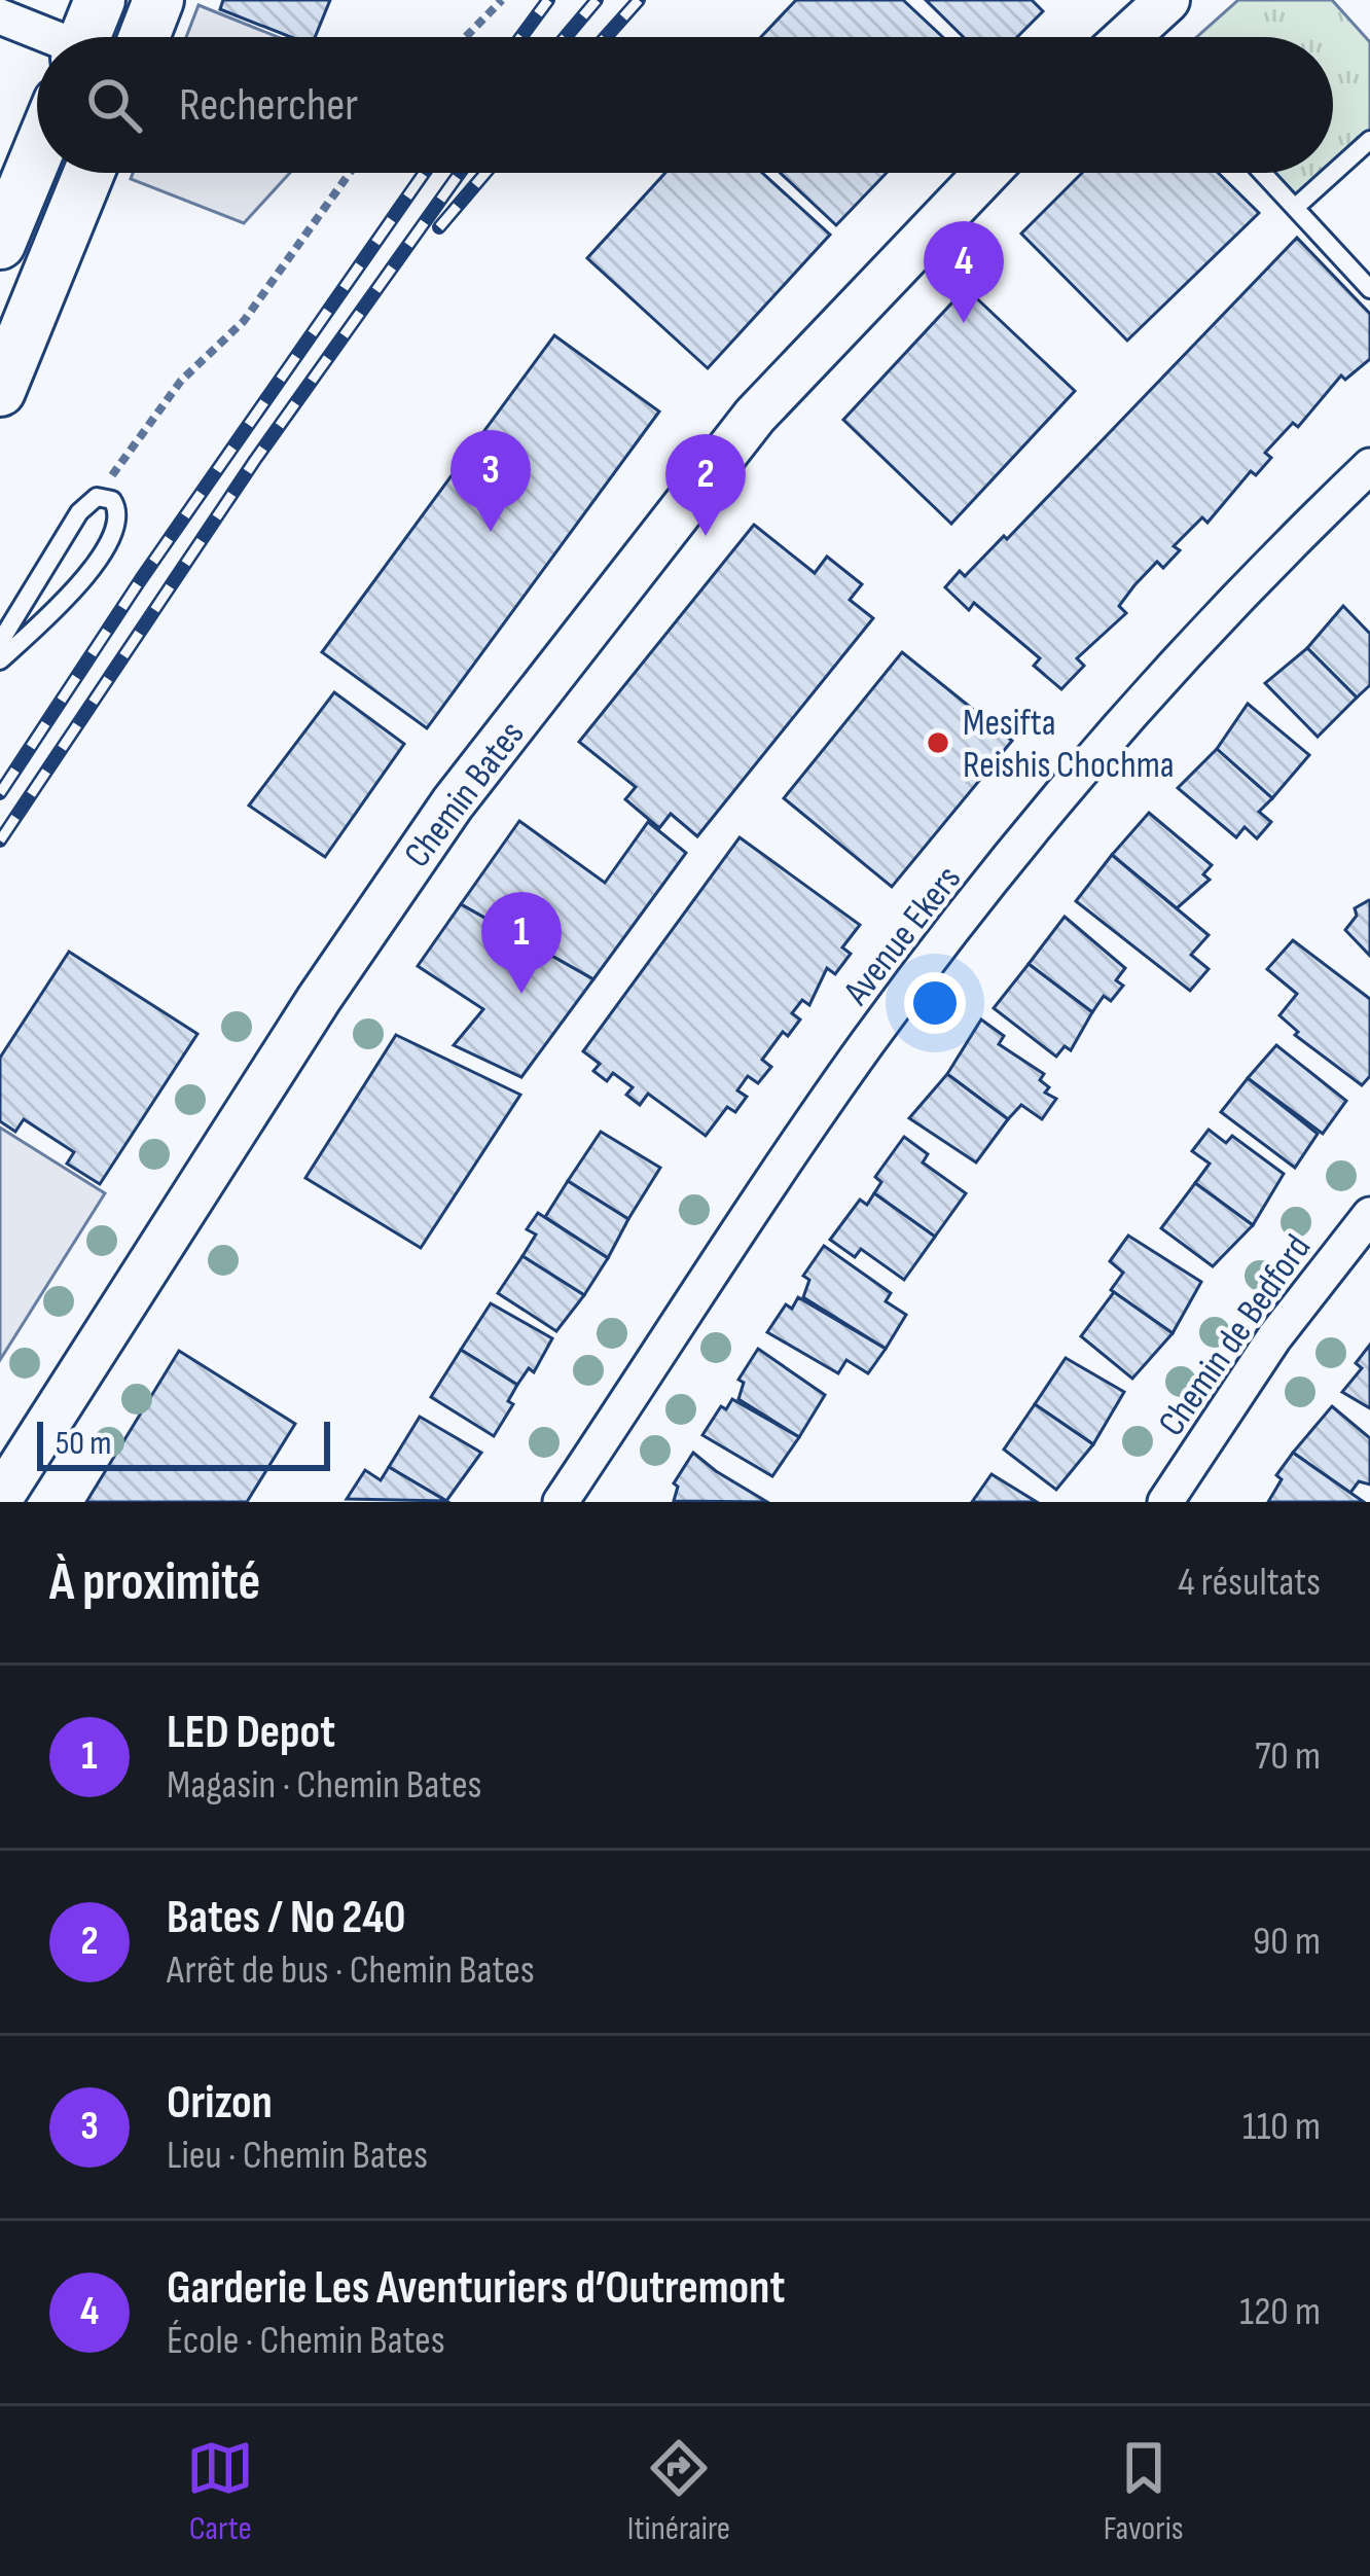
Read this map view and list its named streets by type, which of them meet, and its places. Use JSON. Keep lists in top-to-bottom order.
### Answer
{
  "streets": {
    "street": ["Chemin Bates", "Avenue Ekers", "Chemin de Bedford"]
  },
  "places": ["Mesifta Reishis Chochma"],
  "scale_bar": "50 m",
  "page": {
    "search": "Rechercher",
    "pins": [
      "4",
      "3",
      "2",
      "1"
    ],
    "scale": "50 m",
    "heading": ["À proximité", "4 résultats"],
    "list": [
      {
        "mark": "1",
        "name": "LED Depot",
        "note": "Magasin · Chemin Bates",
        "value": "70 m"
      },
      {
        "mark": "2",
        "name": "Bates / No 240",
        "note": "Arrêt de bus · Chemin Bates",
        "value": "90 m"
      },
      {
        "mark": "3",
        "name": "Orizon",
        "note": "Lieu · Chemin Bates",
        "value": "110 m"
      },
      {
        "mark": "4",
        "name": "Garderie Les Aventuriers d’Outremont",
        "note": "École · Chemin Bates",
        "value": "120 m"
      }
    ],
    "nav": ["Carte", "Itinéraire", "Favoris"]
  }
}
